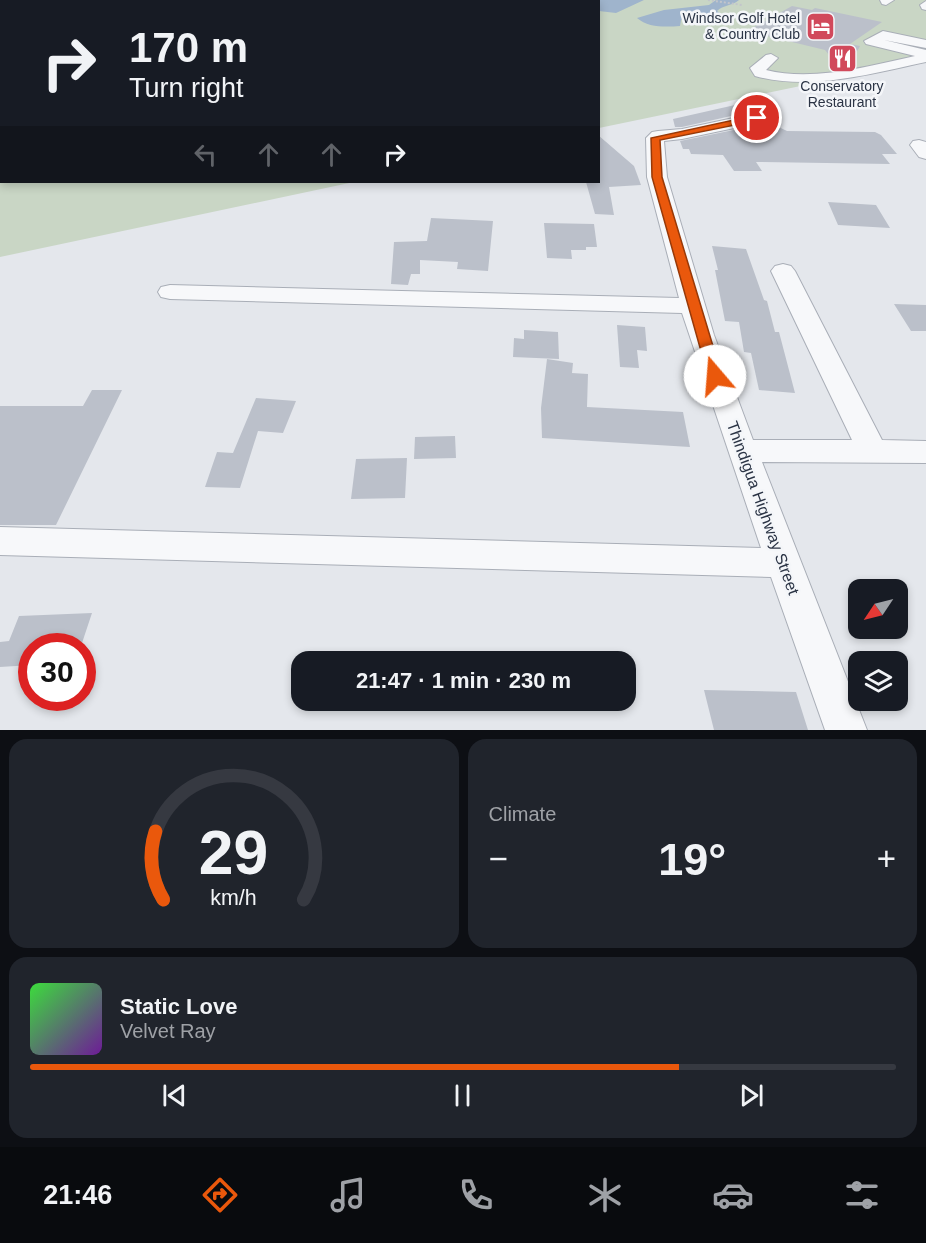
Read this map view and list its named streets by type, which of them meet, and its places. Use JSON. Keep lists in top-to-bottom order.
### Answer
{
  "streets": {
    "street": ["Thindigua Highway Street"]
  },
  "places": {
    "hotel": ["Windsor Golf Hotel & Country Club"],
    "restaurant": ["Conservatory Restaurant"]
  },
  "north": "bottom left",
  "page": {
    "turn": ["170 m", "Turn right"],
    "limit": "30",
    "trip": "21:47 · 1 min · 230 m",
    "tile": "Climate",
    "heat": ["−", "19°", "+"],
    "song": ["Static Love", "Velvet Ray"],
    "tabs": "21:46",
    "gauge": ["29", "km/h"]
  }
}
